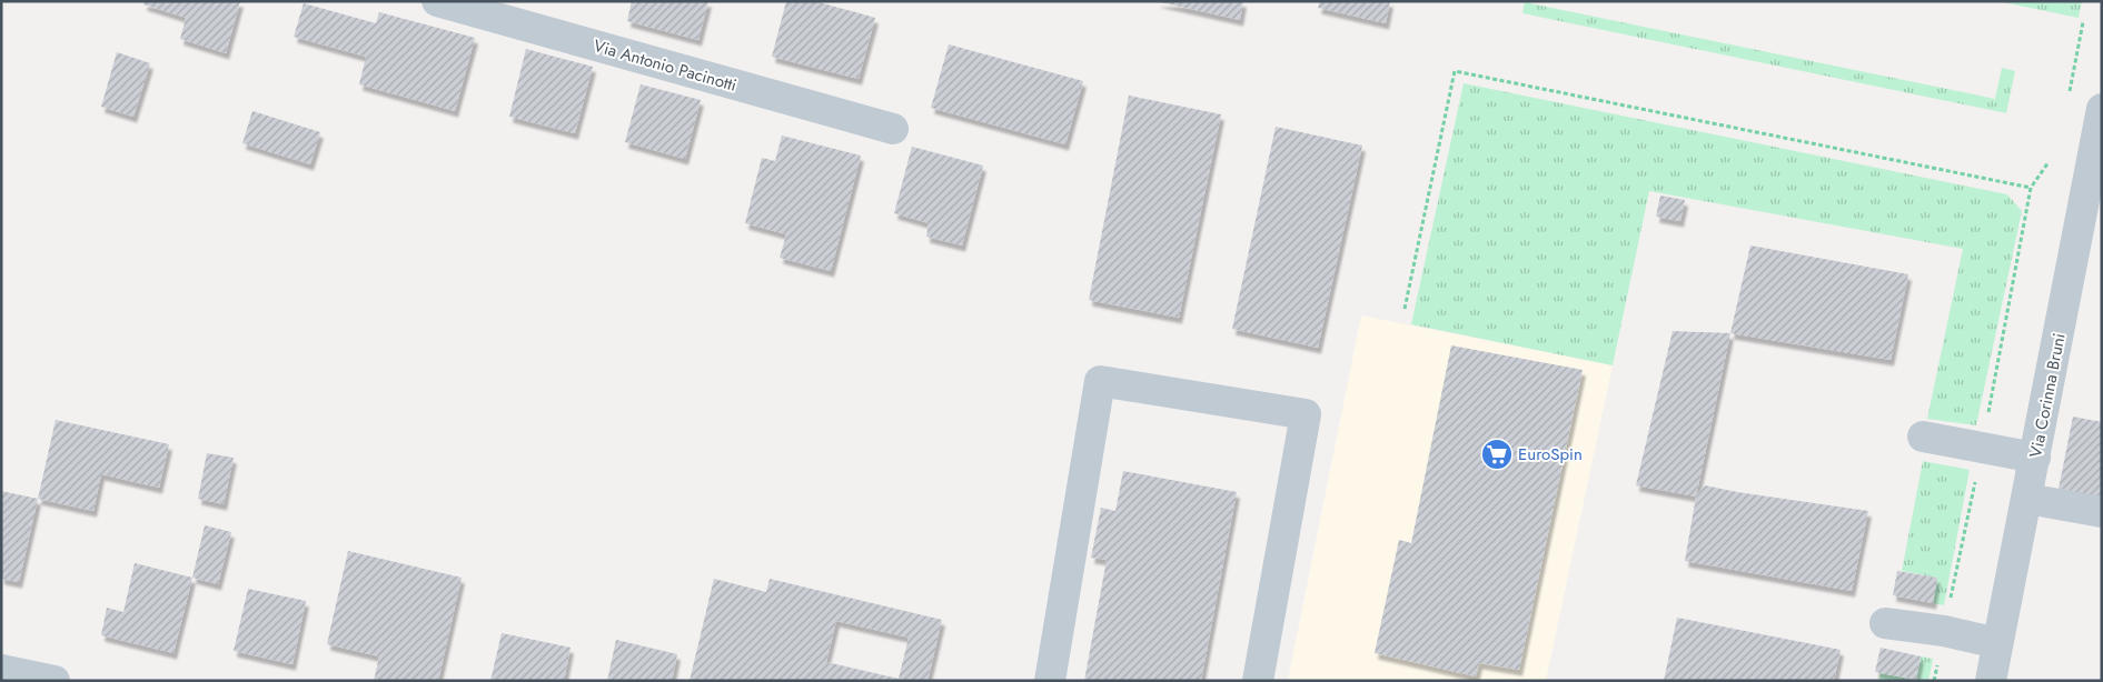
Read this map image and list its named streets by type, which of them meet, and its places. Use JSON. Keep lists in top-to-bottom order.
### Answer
{
  "streets": {
    "street": ["Via Antonio Pacinotti", "Via Corinna Bruni"]
  },
  "places": {
    "supermarket": ["EuroSpin"]
  }
}
